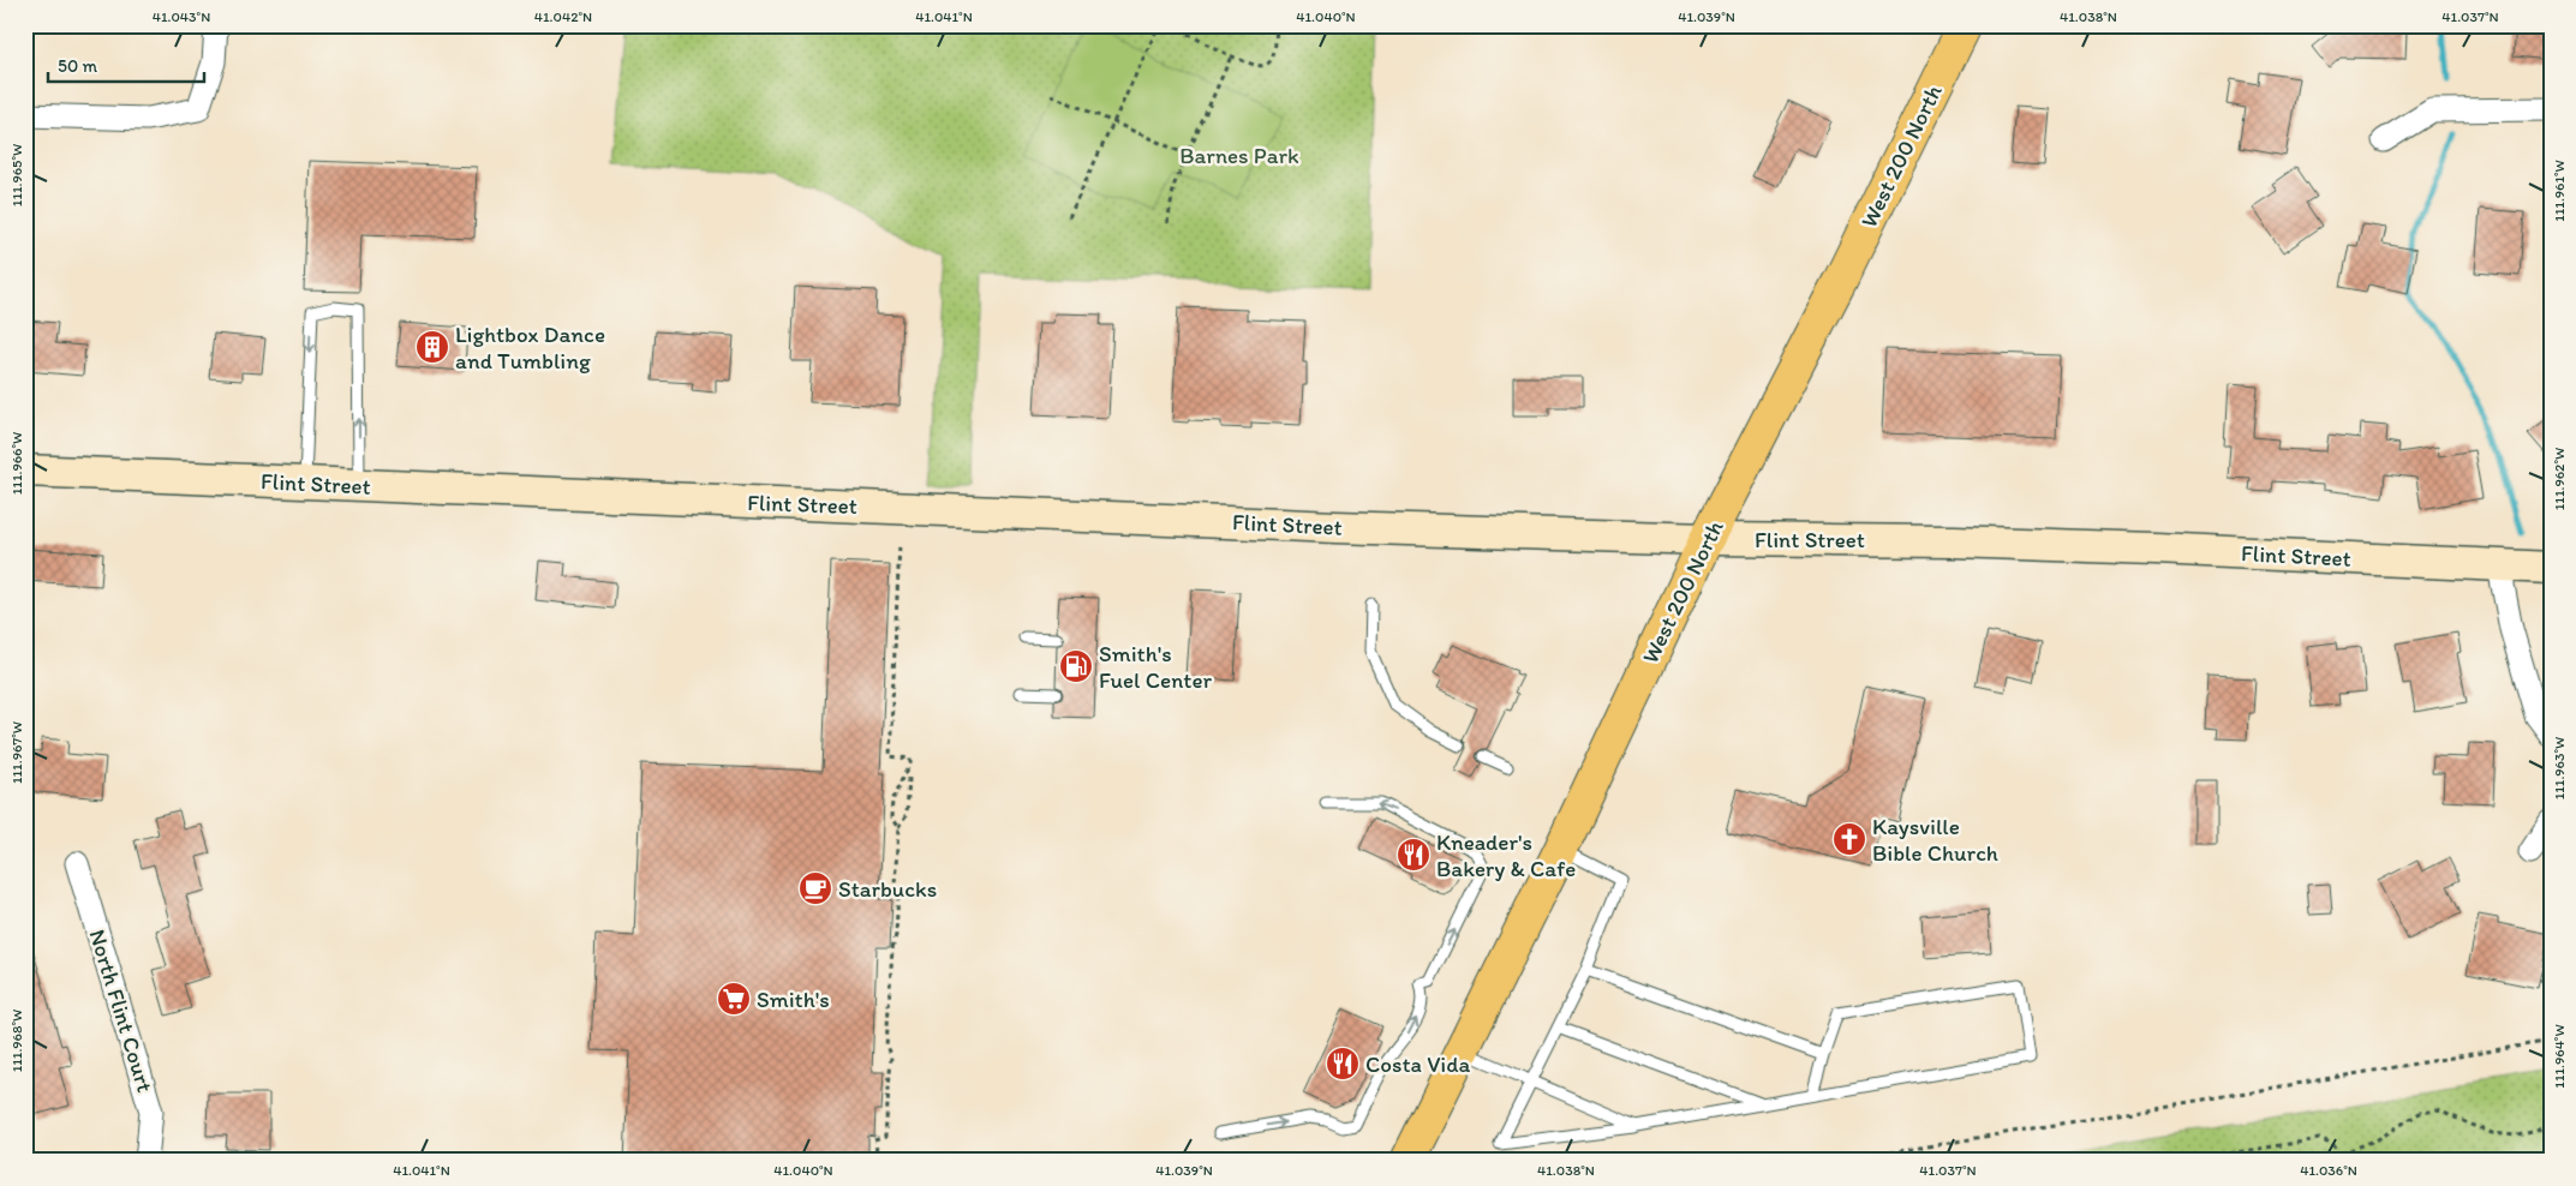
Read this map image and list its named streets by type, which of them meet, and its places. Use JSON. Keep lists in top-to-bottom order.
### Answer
{
  "streets": {
    "main road": ["West 200 North"],
    "street": ["Flint Street", "North Flint Court"]
  },
  "crossings": [
    ["West 200 North", "Flint Street"]
  ],
  "parks": ["Barnes Park"],
  "places": {
    "building": ["Lightbox Dance and Tumbling"],
    "fuel station": ["Smith's Fuel Center"],
    "church": ["Kaysville Bible Church"],
    "restaurant": ["Kneader's Bakery & Cafe", "Costa Vida"],
    "cafe": ["Starbucks"],
    "supermarket": ["Smith's"]
  },
  "scale_bar": "50 m",
  "coordinates": [
    "41.043°N",
    "41.042°N",
    "41.041°N",
    "41.040°N",
    "41.039°N",
    "41.038°N",
    "41.037°N",
    "111.965°W",
    "111.961°W",
    "111.966°W",
    "111.962°W",
    "111.967°W",
    "111.963°W",
    "111.968°W",
    "111.964°W",
    "41.036°N"
  ]
}
